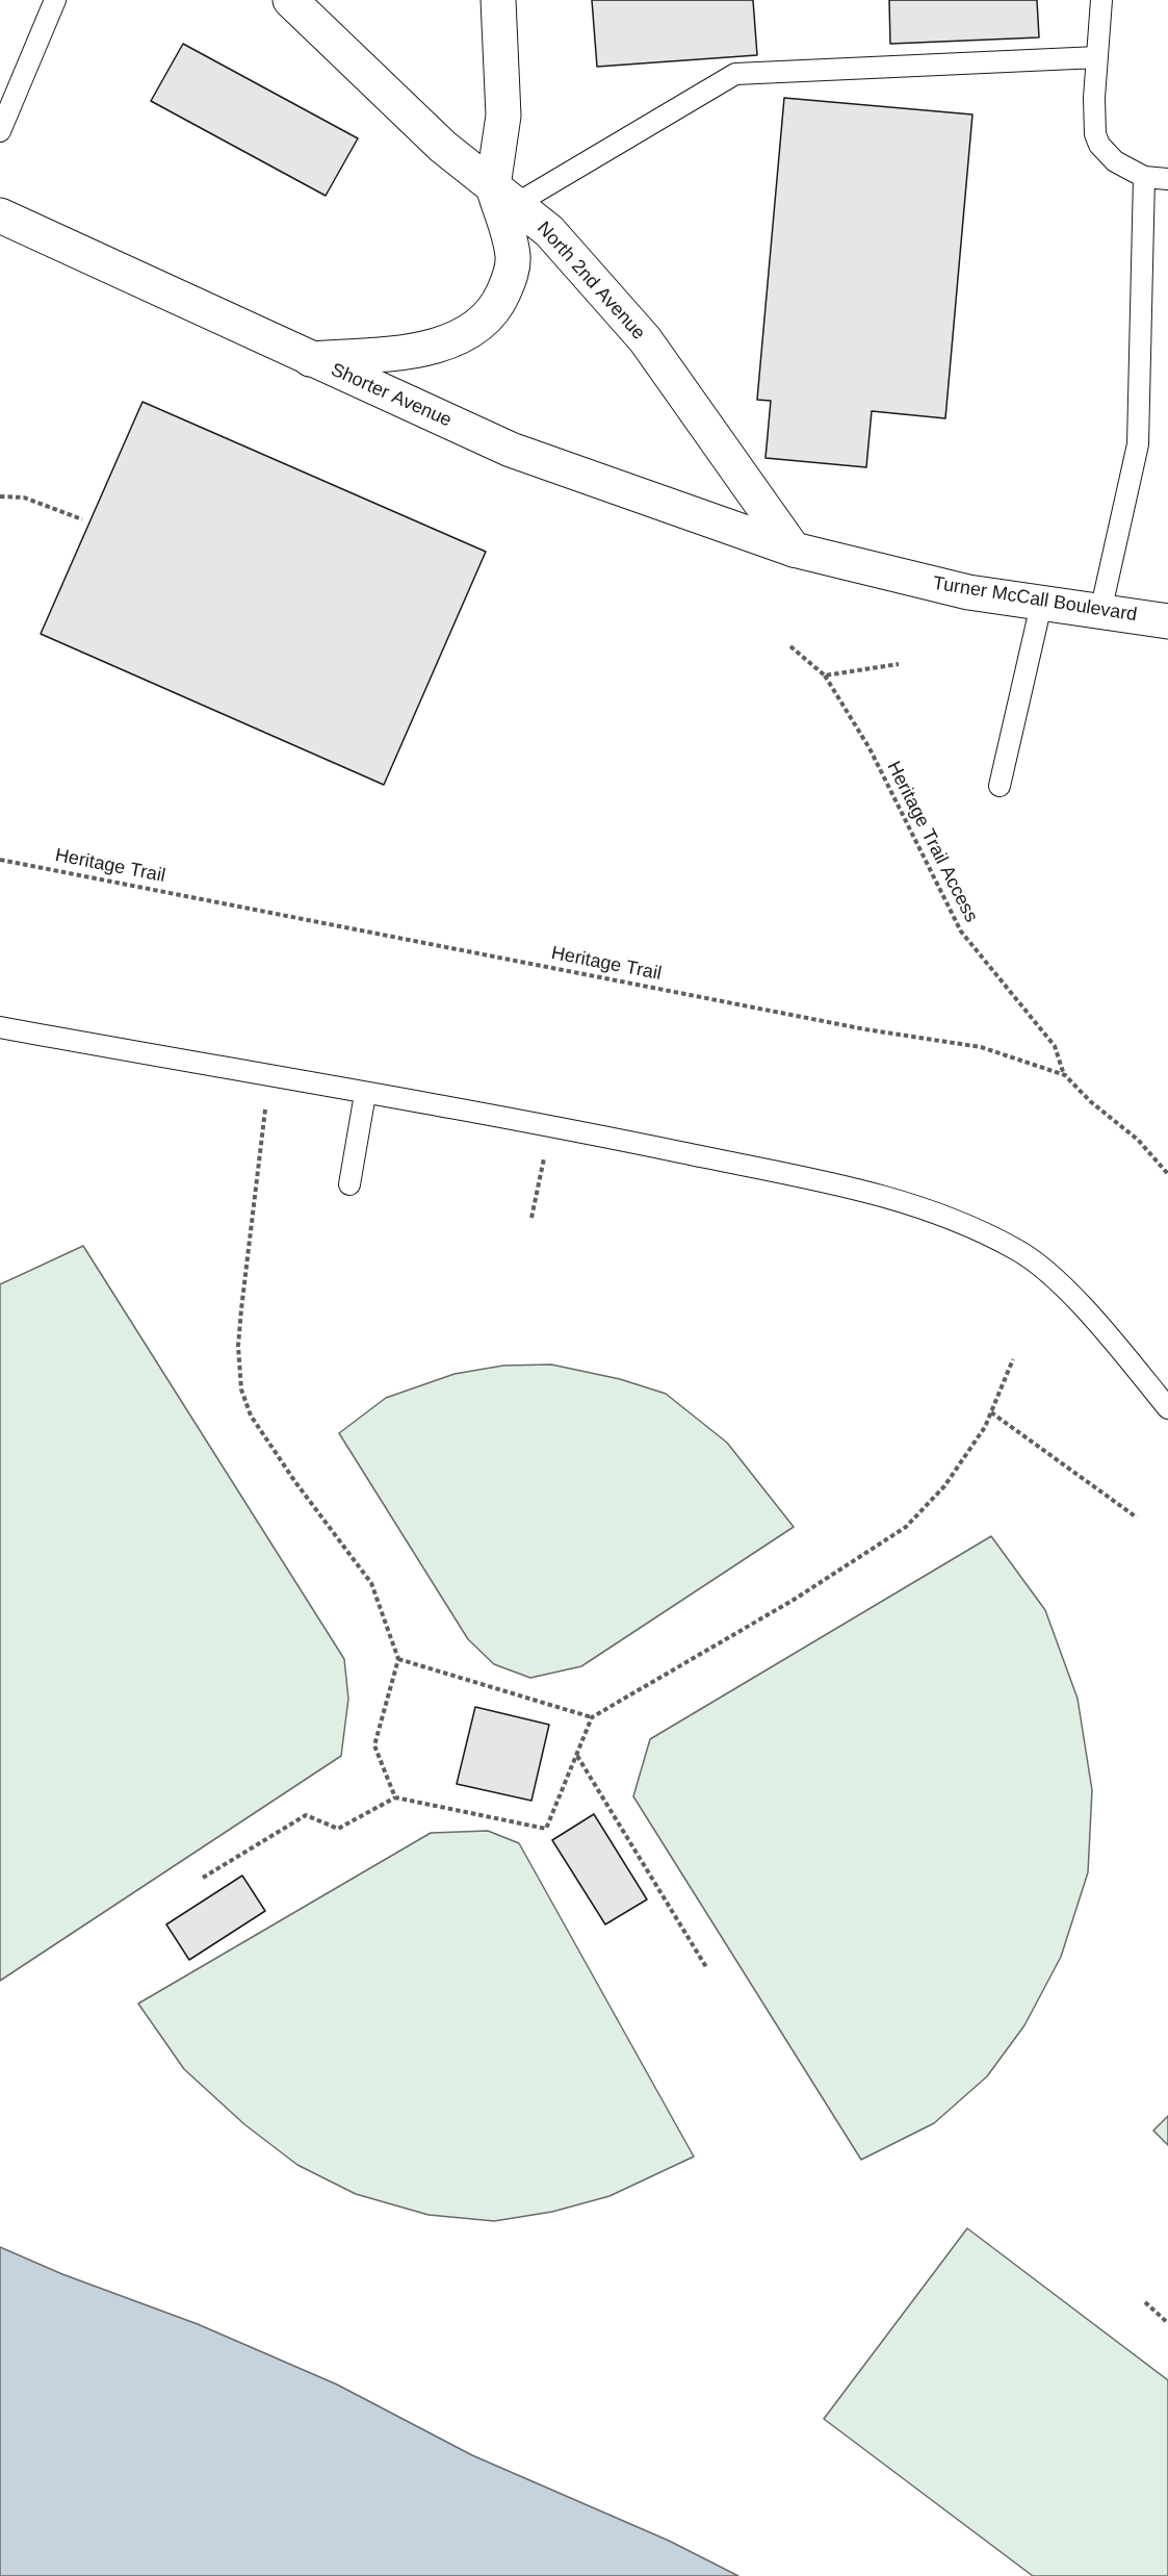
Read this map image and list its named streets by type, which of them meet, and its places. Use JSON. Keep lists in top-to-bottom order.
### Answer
{
  "streets": {
    "main road": ["North 2nd Avenue", "Shorter Avenue", "Turner McCall Boulevard"],
    "path": ["Heritage Trail Access", "Heritage Trail"]
  },
  "crossings": [
    ["North 2nd Avenue", "Shorter Avenue"],
    ["North 2nd Avenue", "Turner McCall Boulevard"],
    ["Shorter Avenue", "Turner McCall Boulevard"],
    ["Heritage Trail Access", "Heritage Trail"]
  ]
}
